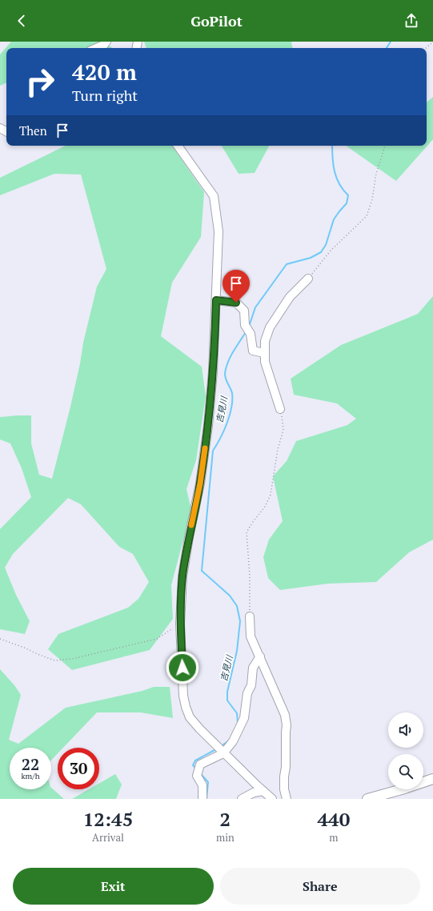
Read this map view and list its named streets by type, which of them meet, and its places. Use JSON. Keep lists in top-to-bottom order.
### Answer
{
  "water": ["吉見川"],
  "page": {
    "header": "GoPilot",
    "turn": ["420 m", "Turn right"],
    "then": "Then",
    "speed": "22 km/h",
    "limit": "30",
    "eta": [
      "12:45",
      "Arrival",
      "2",
      "min",
      "440",
      "m"
    ],
    "buttons": ["Exit", "Share"]
  }
}
